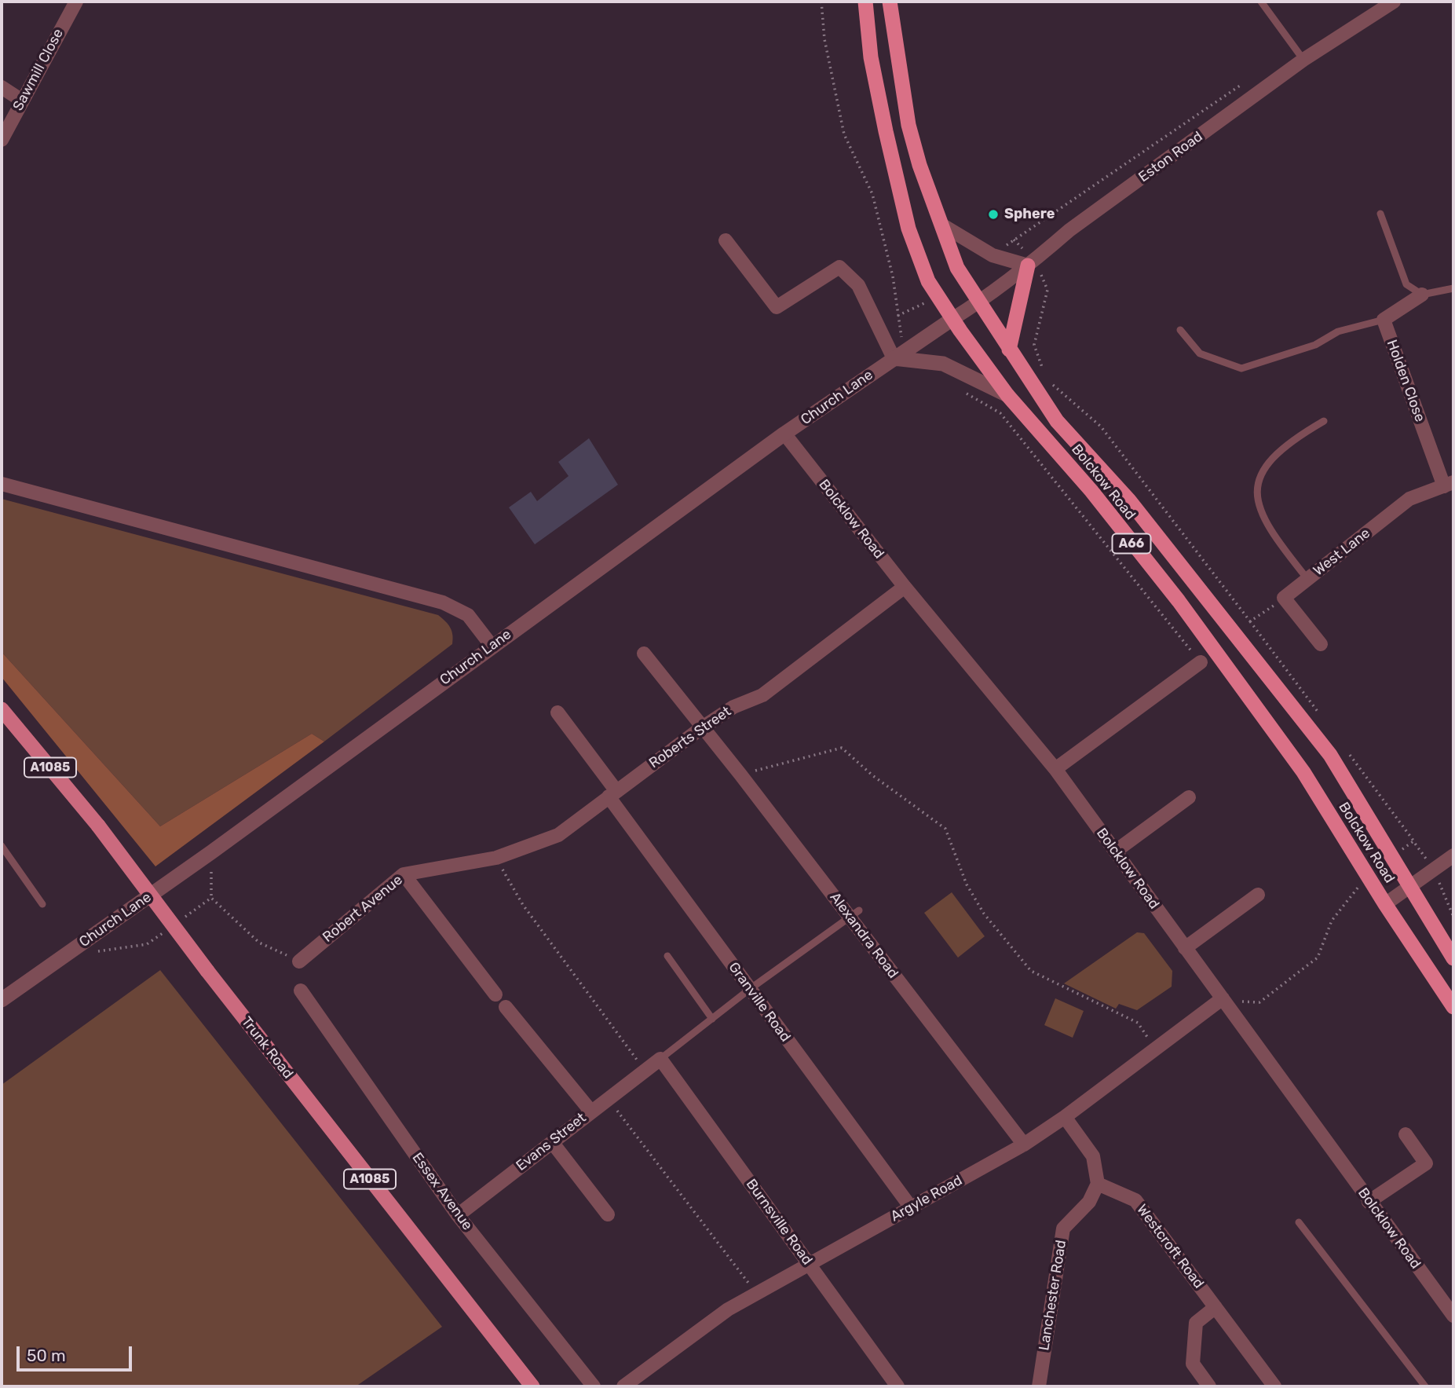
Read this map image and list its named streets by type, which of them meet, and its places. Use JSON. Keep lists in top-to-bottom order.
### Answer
{
  "streets": {
    "highway": ["Bolckow Road", "A66"],
    "main road": ["A1085", "Trunk Road"],
    "street": [
      "Sawmill Close",
      "Eston Road",
      "Holden Close",
      "Church Lane",
      "Bolcklow Road",
      "West Lane",
      "Roberts Street",
      "Robert Avenue",
      "Alexandra Road",
      "Granville Road",
      "Evans Street",
      "Essex Avenue",
      "Argyle Road",
      "Burnsville Road",
      "Westcroft Road",
      "Lanchester Road"
    ]
  },
  "crossings": [
    ["Eston Road", "Church Lane"],
    ["Eston Road", "Bolckow Road"],
    ["Eston Road", "A66"],
    ["Holden Close", "West Lane"],
    ["Church Lane", "Bolckow Road"],
    ["Church Lane", "Bolcklow Road"],
    ["Bolckow Road", "A66"],
    ["Bolcklow Road", "Roberts Street"],
    ["Bolcklow Road", "Argyle Road"],
    ["Roberts Street", "Robert Avenue"],
    ["Roberts Street", "Alexandra Road"],
    ["Roberts Street", "Granville Road"],
    ["Alexandra Road", "Argyle Road"],
    ["Granville Road", "Argyle Road"],
    ["Evans Street", "Essex Avenue"],
    ["Evans Street", "Burnsville Road"],
    ["Argyle Road", "Burnsville Road"],
    ["Westcroft Road", "Lanchester Road"]
  ],
  "places": ["Sphere"],
  "scale_bar": "50 m"
}
